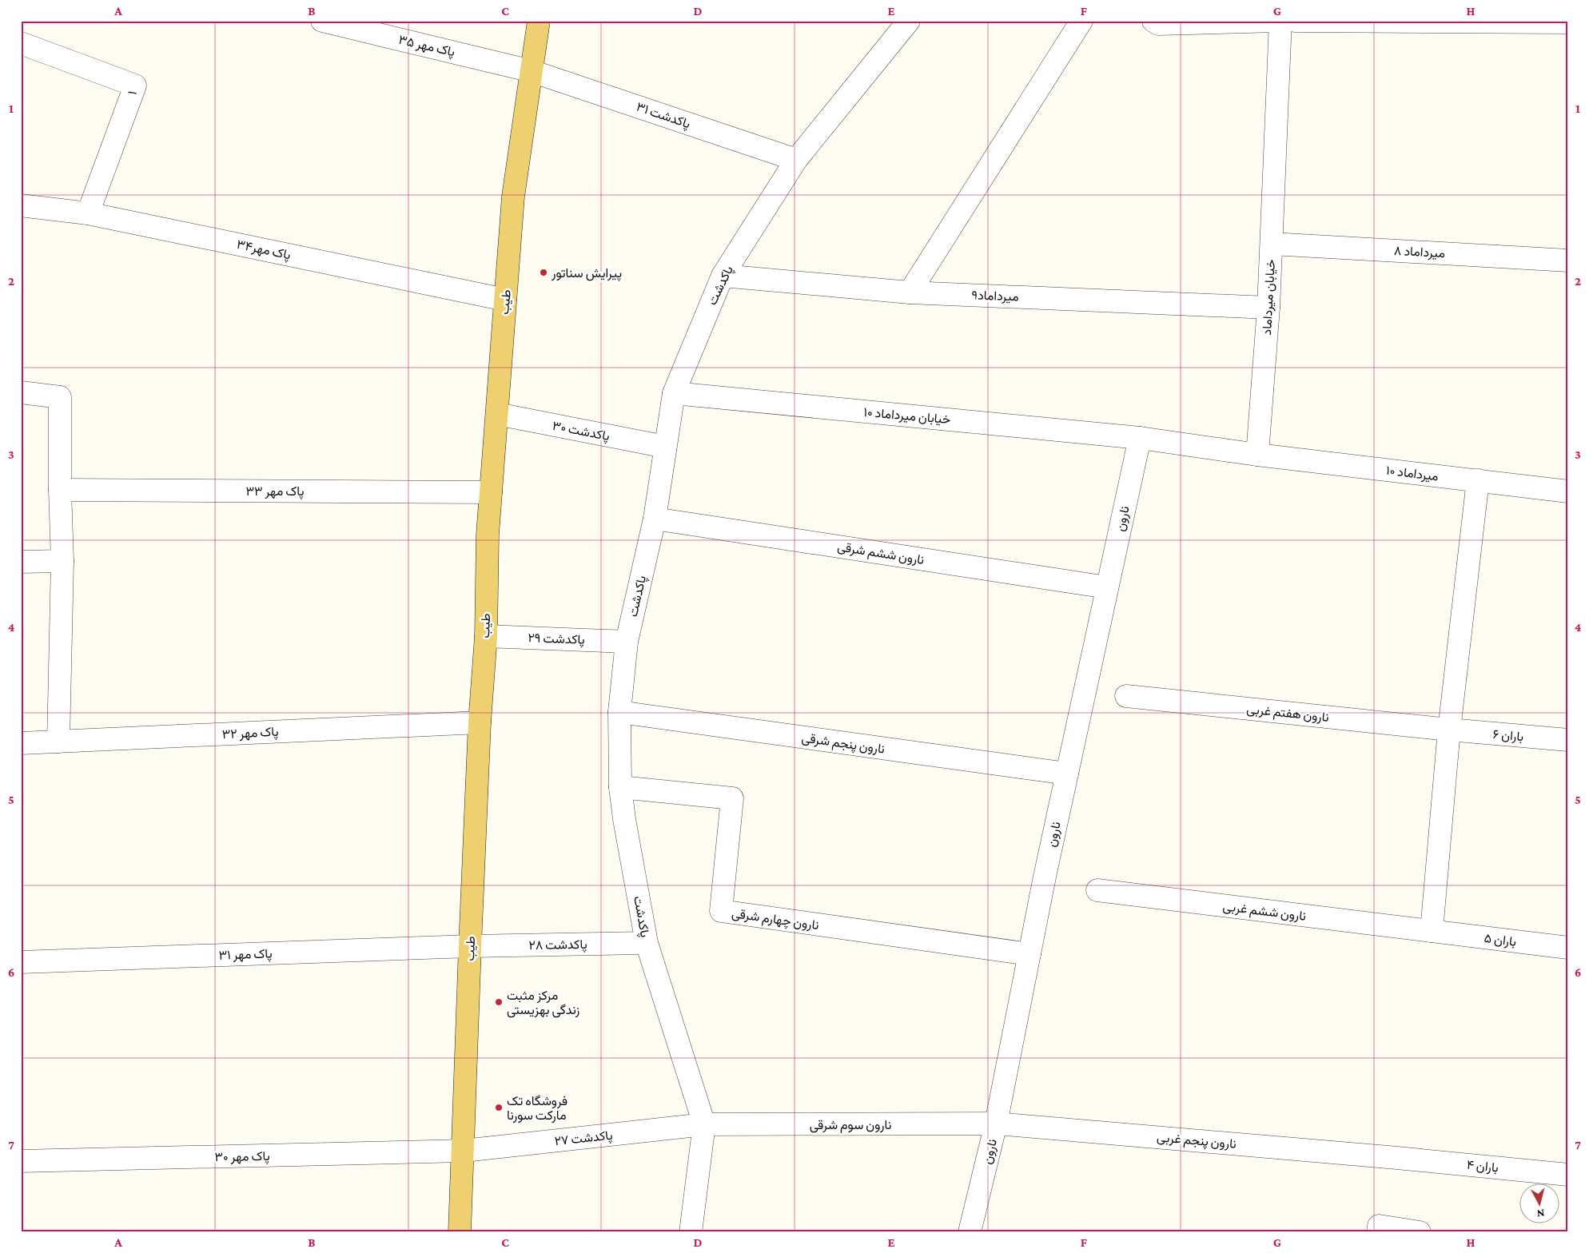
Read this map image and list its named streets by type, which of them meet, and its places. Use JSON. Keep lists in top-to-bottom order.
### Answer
{
  "streets": {
    "main road": ["طیب"],
    "street": [
      "پاک مهر ۳۵",
      "۱",
      "پاکدشت ۳۱",
      "پاک مهر۳۴",
      "میرداماد ۸",
      "پاکدشت",
      "میرداماد۹",
      "خیابان میرداماد",
      "۱۰ خیابان میرداماد",
      "پاکدشت ۳۰",
      "میرداماد ۱۰",
      "پاک مهر ۳۳",
      "نارون",
      "نارون ششم شرقی",
      "پاکدشت ۲۹",
      "نارون هفتم غربی",
      "پاک مهر ۳۲",
      "باران ۶",
      "نارون پنجم شرقی",
      "نارون ششم غربی",
      "نارون چهارم شرقی",
      "باران ۵",
      "پاکدشت ۲۸",
      "پاک مهر ۳۱",
      "نارون سوم شرقی",
      "پاکدشت ۲۷",
      "نارون پنجم غربی",
      "پاک مهر ۳۰",
      "باران ۴"
    ]
  },
  "crossings": [
    ["پاک مهر ۳۵", "پاکدشت ۳۱"],
    ["پاک مهر ۳۵", "طیب"],
    ["۱", "پاک مهر۳۴"],
    ["پاکدشت ۳۱", "پاکدشت"],
    ["پاکدشت ۳۱", "طیب"],
    ["پاک مهر۳۴", "طیب"],
    ["میرداماد ۸", "خیابان میرداماد"],
    ["پاکدشت", "میرداماد۹"],
    ["پاکدشت", "۱۰ خیابان میرداماد"],
    ["پاکدشت", "پاکدشت ۳۰"],
    ["پاکدشت", "نارون ششم شرقی"],
    ["پاکدشت", "پاکدشت ۲۹"],
    ["پاکدشت", "نارون پنجم شرقی"],
    ["پاکدشت", "نارون چهارم شرقی"],
    ["پاکدشت", "پاکدشت ۲۸"],
    ["پاکدشت", "نارون سوم شرقی"],
    ["پاکدشت", "پاکدشت ۲۷"],
    ["میرداماد۹", "خیابان میرداماد"],
    ["خیابان میرداماد", "میرداماد ۱۰"],
    ["طیب", "پاکدشت ۳۰"],
    ["طیب", "پاک مهر ۳۳"],
    ["طیب", "پاکدشت ۲۹"],
    ["طیب", "پاک مهر ۳۲"],
    ["طیب", "پاکدشت ۲۸"],
    ["طیب", "پاک مهر ۳۱"],
    ["طیب", "پاکدشت ۲۷"],
    ["طیب", "پاک مهر ۳۰"],
    ["۱۰ خیابان میرداماد", "نارون"],
    ["نارون", "نارون ششم شرقی"],
    ["نارون", "نارون پنجم شرقی"],
    ["نارون", "نارون چهارم شرقی"],
    ["نارون", "نارون سوم شرقی"],
    ["نارون", "نارون پنجم غربی"],
    ["نارون هفتم غربی", "باران ۶"],
    ["نارون ششم غربی", "باران ۵"],
    ["پاکدشت ۲۸", "پاک مهر ۳۱"],
    ["نارون سوم شرقی", "پاکدشت ۲۷"],
    ["نارون سوم شرقی", "نارون پنجم غربی"],
    ["پاکدشت ۲۷", "پاک مهر ۳۰"],
    ["نارون پنجم غربی", "باران ۴"]
  ],
  "places": ["پیرایش سناتور", "مرکز مثبت زندگی بهزیستی", "فروشگاه تک مارکت سورنا"],
  "north": "bottom",
  "grid": {
    "columns": [
      "A",
      "B",
      "C",
      "D",
      "E",
      "F",
      "G",
      "H"
    ],
    "rows": [
      "1",
      "2",
      "3",
      "4",
      "5",
      "6",
      "7"
    ]
  }
}
